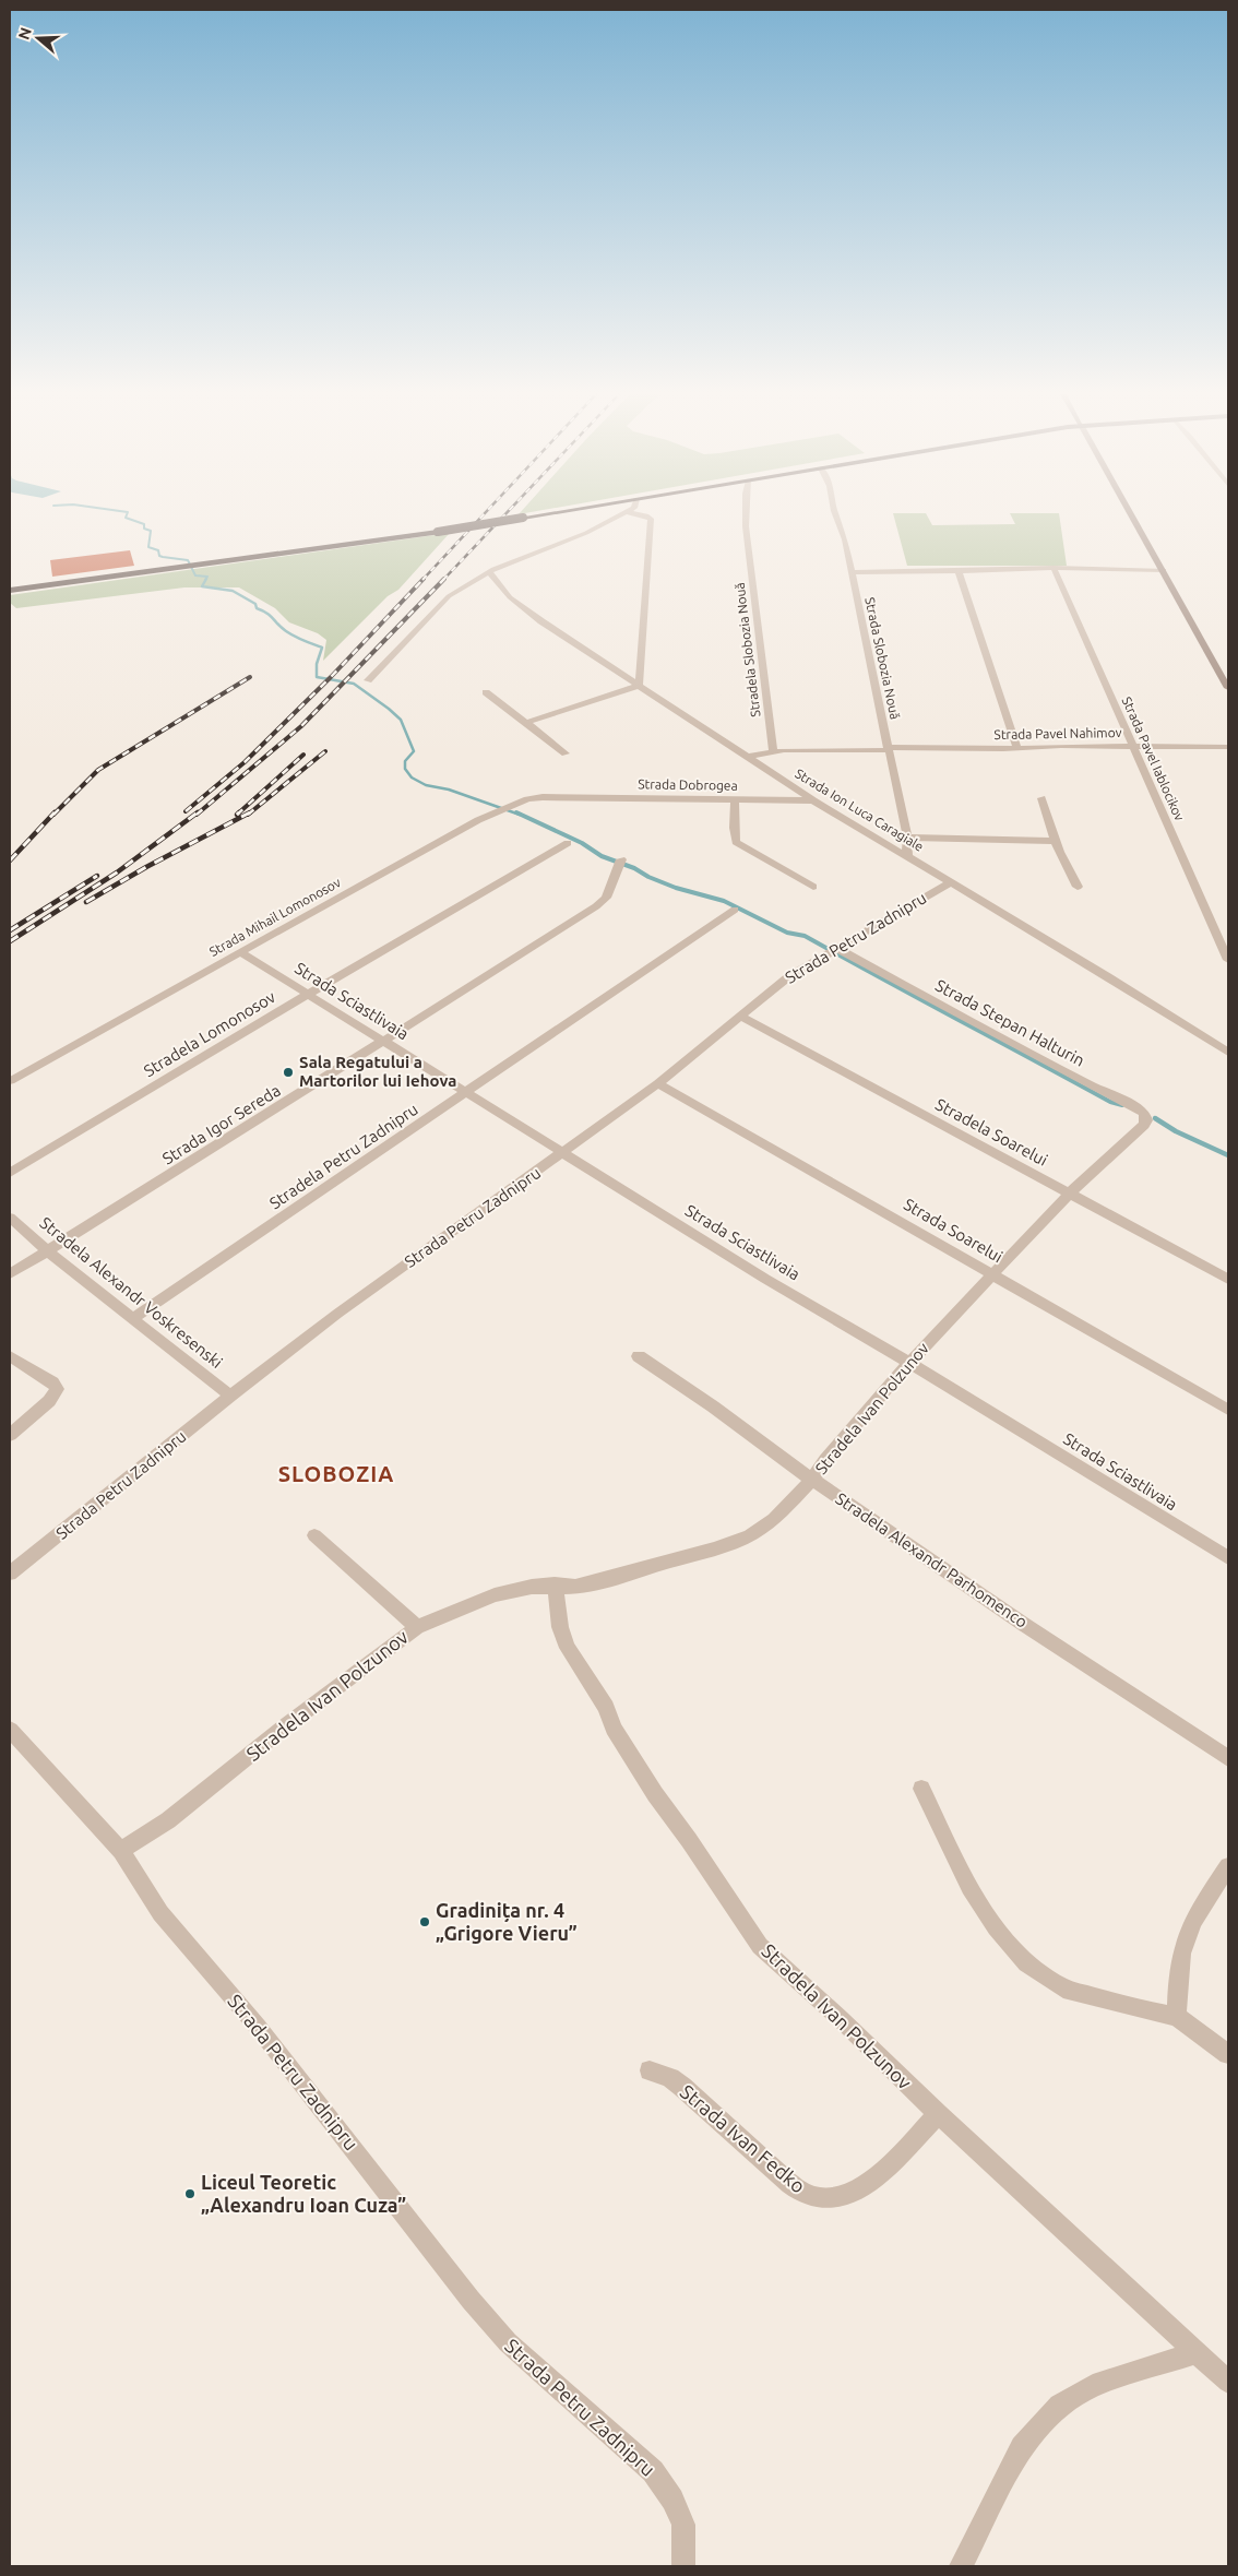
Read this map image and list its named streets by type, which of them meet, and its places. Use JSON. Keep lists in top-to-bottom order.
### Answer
{
  "streets": {
    "street": [
      "Stradela Slobozia Nouă",
      "Strada Slobozia Nouă",
      "Strada Pavel Nahimov",
      "Strada Pavel Iablocikov",
      "Strada Dobrogea",
      "Strada Ion Luca Caragiale",
      "Strada Mihail Lomonosov",
      "Strada Petru Zadnipru",
      "Strada Sciastlivaia",
      "Strada Stepan Halturin",
      "Stradela Lomonosov",
      "Strada Igor Sereda",
      "Stradela Soarelui",
      "Stradela Petru Zadnipru",
      "Strada Soarelui",
      "Stradela Alexandr Voskresenski",
      "Stradela Ivan Polzunov",
      "Stradela Alexandr Parhomenco",
      "Strada Ivan Fedko"
    ]
  },
  "crossings": [
    ["Stradela Slobozia Nouă", "Strada Pavel Nahimov"],
    ["Strada Slobozia Nouă", "Strada Pavel Nahimov"],
    ["Strada Slobozia Nouă", "Strada Ion Luca Caragiale"],
    ["Strada Pavel Nahimov", "Strada Pavel Iablocikov"],
    ["Strada Pavel Nahimov", "Strada Ion Luca Caragiale"],
    ["Strada Dobrogea", "Strada Ion Luca Caragiale"],
    ["Strada Dobrogea", "Strada Mihail Lomonosov"],
    ["Strada Ion Luca Caragiale", "Strada Petru Zadnipru"],
    ["Strada Mihail Lomonosov", "Strada Sciastlivaia"],
    ["Strada Petru Zadnipru", "Strada Sciastlivaia"],
    ["Strada Petru Zadnipru", "Strada Stepan Halturin"],
    ["Strada Petru Zadnipru", "Stradela Soarelui"],
    ["Strada Petru Zadnipru", "Strada Soarelui"],
    ["Strada Petru Zadnipru", "Stradela Alexandr Voskresenski"],
    ["Strada Petru Zadnipru", "Stradela Ivan Polzunov"],
    ["Strada Sciastlivaia", "Stradela Lomonosov"],
    ["Strada Sciastlivaia", "Strada Igor Sereda"],
    ["Strada Sciastlivaia", "Stradela Petru Zadnipru"],
    ["Strada Sciastlivaia", "Stradela Ivan Polzunov"],
    ["Strada Stepan Halturin", "Stradela Ivan Polzunov"],
    ["Strada Igor Sereda", "Stradela Alexandr Voskresenski"],
    ["Stradela Soarelui", "Stradela Ivan Polzunov"],
    ["Stradela Petru Zadnipru", "Stradela Alexandr Voskresenski"],
    ["Strada Soarelui", "Stradela Ivan Polzunov"],
    ["Stradela Ivan Polzunov", "Stradela Alexandr Parhomenco"],
    ["Stradela Ivan Polzunov", "Strada Ivan Fedko"]
  ],
  "districts": ["SLOBOZIA"],
  "places": ["Sala Regatului a Martorilor lui Iehova", "Gradinița nr. 4 „Grigore Vieru”", "Liceul Teoretic „Alexandru Ioan Cuza”"],
  "north": "left"
}
